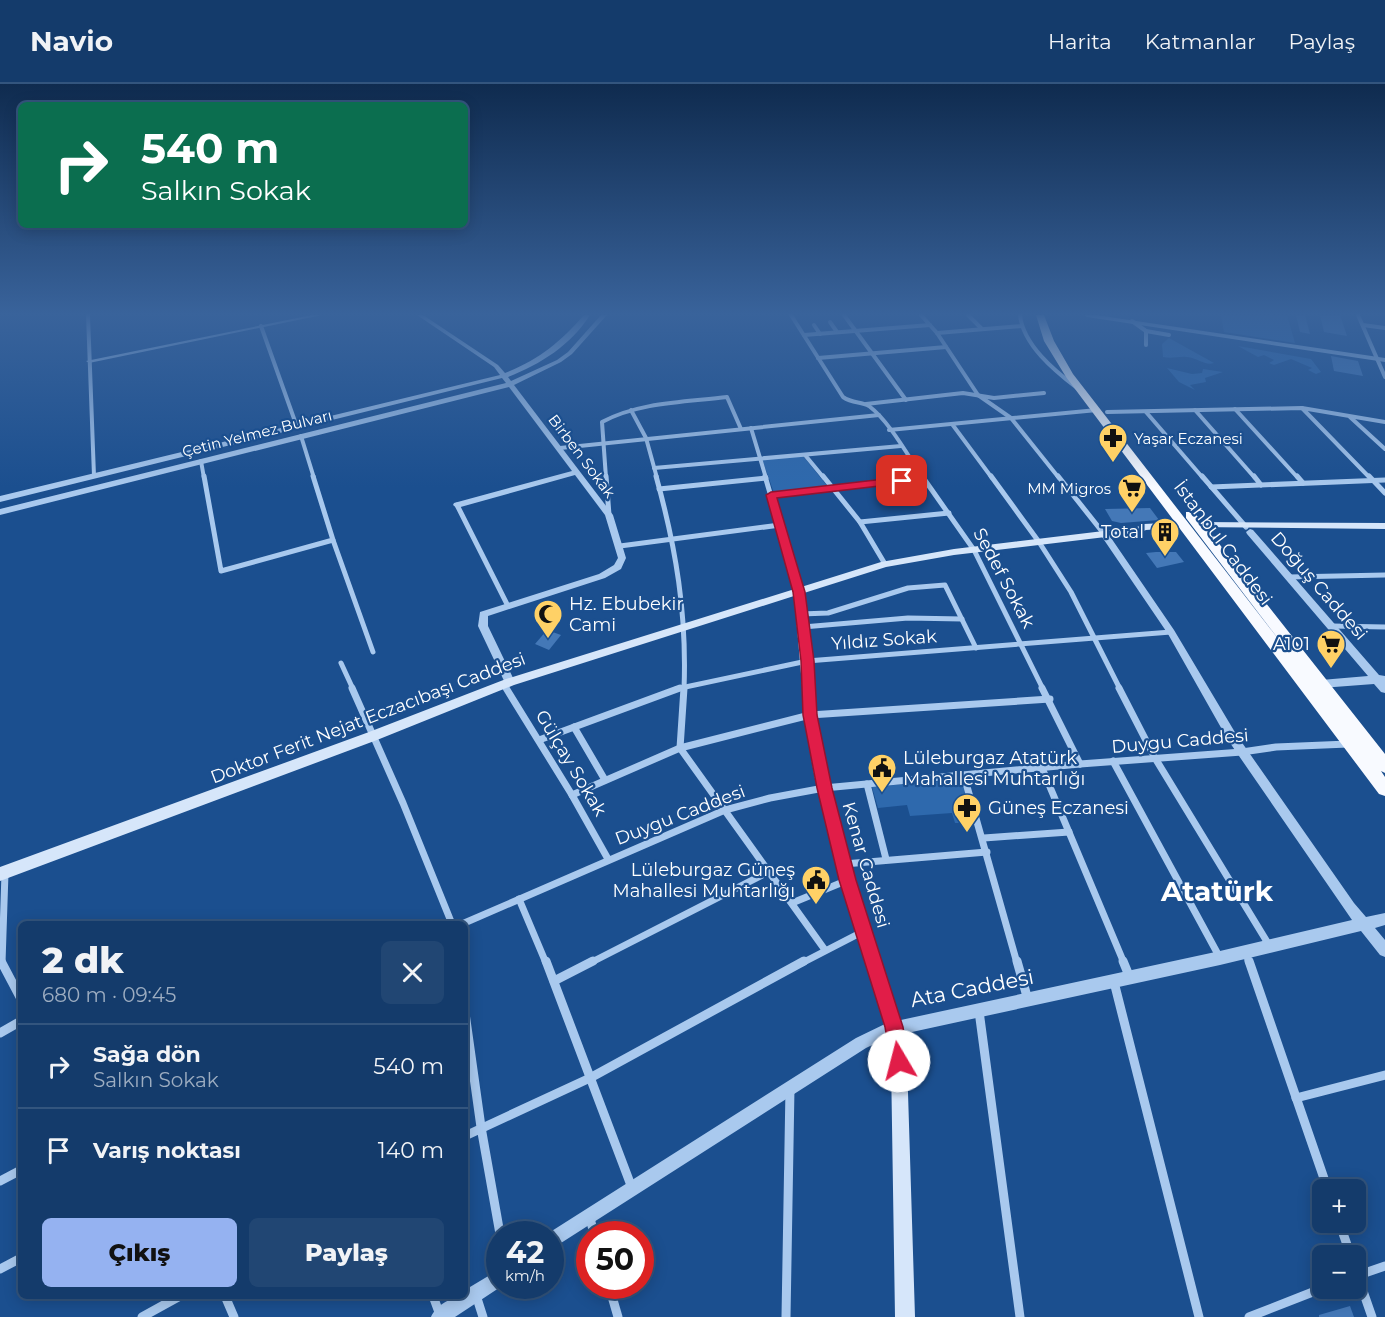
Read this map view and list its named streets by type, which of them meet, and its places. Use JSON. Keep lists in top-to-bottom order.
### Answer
{
  "streets": {
    "highway": ["İstanbul Caddesi"],
    "main road": ["Doktor Ferit Nejat Eczacıbaşı Caddesi", "Kenar Caddesi"],
    "street": [
      "Çetin Yelmez Bulvarı",
      "Birben Sokak",
      "Sedef Sokak",
      "Doğuş Caddesi",
      "Yıldız Sokak",
      "Duygu Caddesi",
      "Gülçay Sokak",
      "Ata Caddesi"
    ]
  },
  "crossings": [
    ["Çetin Yelmez Bulvarı", "Birben Sokak"],
    ["İstanbul Caddesi", "Doktor Ferit Nejat Eczacıbaşı Caddesi"],
    ["İstanbul Caddesi", "Duygu Caddesi"],
    ["Sedef Sokak", "Yıldız Sokak"],
    ["Sedef Sokak", "Doktor Ferit Nejat Eczacıbaşı Caddesi"],
    ["Sedef Sokak", "Duygu Caddesi"],
    ["Doğuş Caddesi", "Doktor Ferit Nejat Eczacıbaşı Caddesi"],
    ["Yıldız Sokak", "Gülçay Sokak"],
    ["Yıldız Sokak", "Kenar Caddesi"],
    ["Doktor Ferit Nejat Eczacıbaşı Caddesi", "Gülçay Sokak"],
    ["Doktor Ferit Nejat Eczacıbaşı Caddesi", "Kenar Caddesi"],
    ["Duygu Caddesi", "Gülçay Sokak"],
    ["Duygu Caddesi", "Kenar Caddesi"],
    ["Kenar Caddesi", "Ata Caddesi"]
  ],
  "districts": ["Atatürk"],
  "places": {
    "pharmacy": ["Yaşar Eczanesi", "Güneş Eczanesi"],
    "supermarket": ["MM Migros", "A101"],
    "building": ["Total"],
    "mosque": ["Hz. Ebubekir Cami"],
    "public building": ["Lüleburgaz Atatürk Mahallesi Muhtarlığı", "Lüleburgaz Güneş Mahallesi Muhtarlığı"]
  },
  "page": {
    "header": "Navio",
    "nav": ["Harita", "Katmanlar", "Paylaş"],
    "turn": ["540 m", "Salkın Sokak"],
    "heading": ["2 dk", "680 m · 09:45"],
    "list": [
      {
        "name": "Sağa dön",
        "note": "Salkın Sokak",
        "value": "540 m"
      },
      {
        "name": "Varış noktası",
        "value": "140 m"
      }
    ],
    "map_buttons": ["+", "−"],
    "buttons": ["Çıkış", "Paylaş"],
    "speed": "42 km/h",
    "limit": "50"
  }
}
